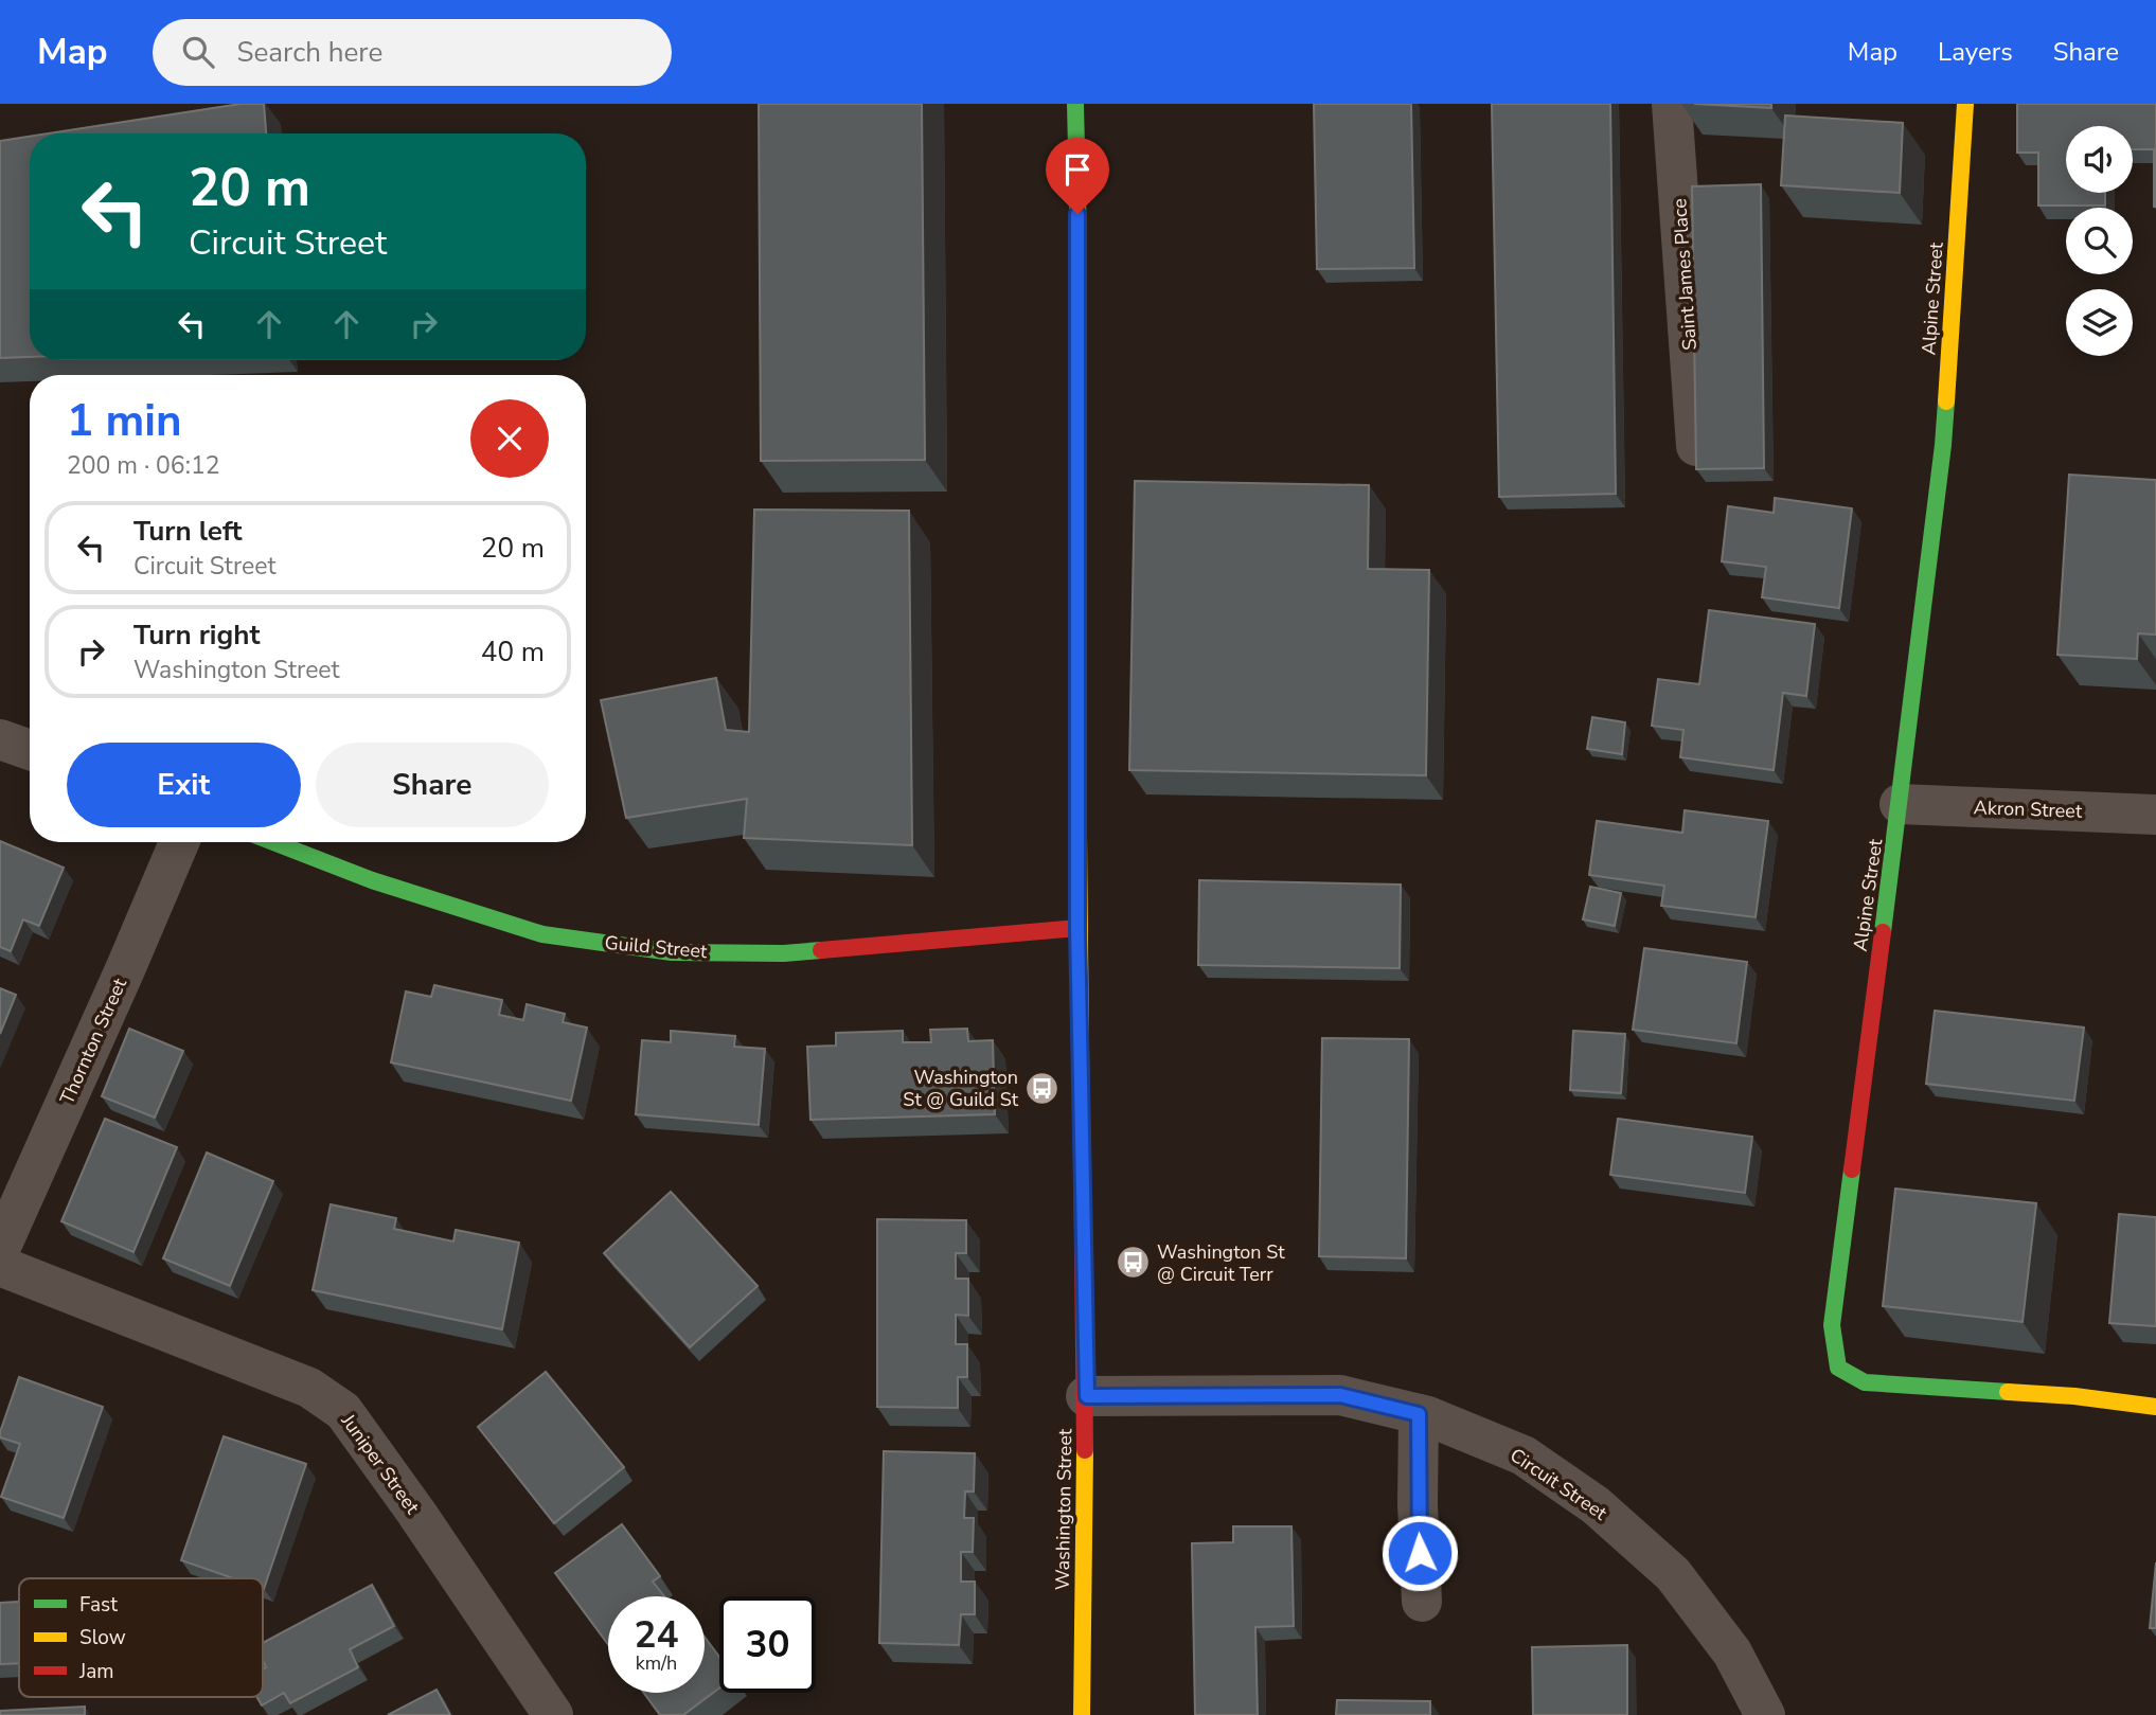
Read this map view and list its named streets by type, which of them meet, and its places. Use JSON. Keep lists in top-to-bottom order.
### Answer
{
  "streets": {
    "street": [
      "Saint James Place",
      "Alpine Street",
      "Akron Street",
      "Guild Street",
      "Thornton Street",
      "Juniper Street",
      "Circuit Street",
      "Washington Street"
    ]
  },
  "crossings": [
    ["Alpine Street", "Akron Street"],
    ["Guild Street", "Washington Street"],
    ["Circuit Street", "Washington Street"]
  ],
  "places": {
    "bus stop": ["Washington St @ Guild St", "Washington St @ Circuit Terr"]
  },
  "legend": ["Fast", "Slow", "Jam"],
  "page": {
    "header": "Map",
    "search": "Search here",
    "nav": ["Map", "Layers", "Share"],
    "turn": ["20 m", "Circuit Street"],
    "heading": ["1 min", "200 m · 06:12"],
    "list": [
      {
        "name": "Turn left",
        "note": "Circuit Street",
        "value": "20 m"
      },
      {
        "name": "Turn right",
        "note": "Washington Street",
        "value": "40 m"
      }
    ],
    "buttons": ["Exit", "Share"],
    "speed": "24 km/h",
    "limit": "30"
  }
}
